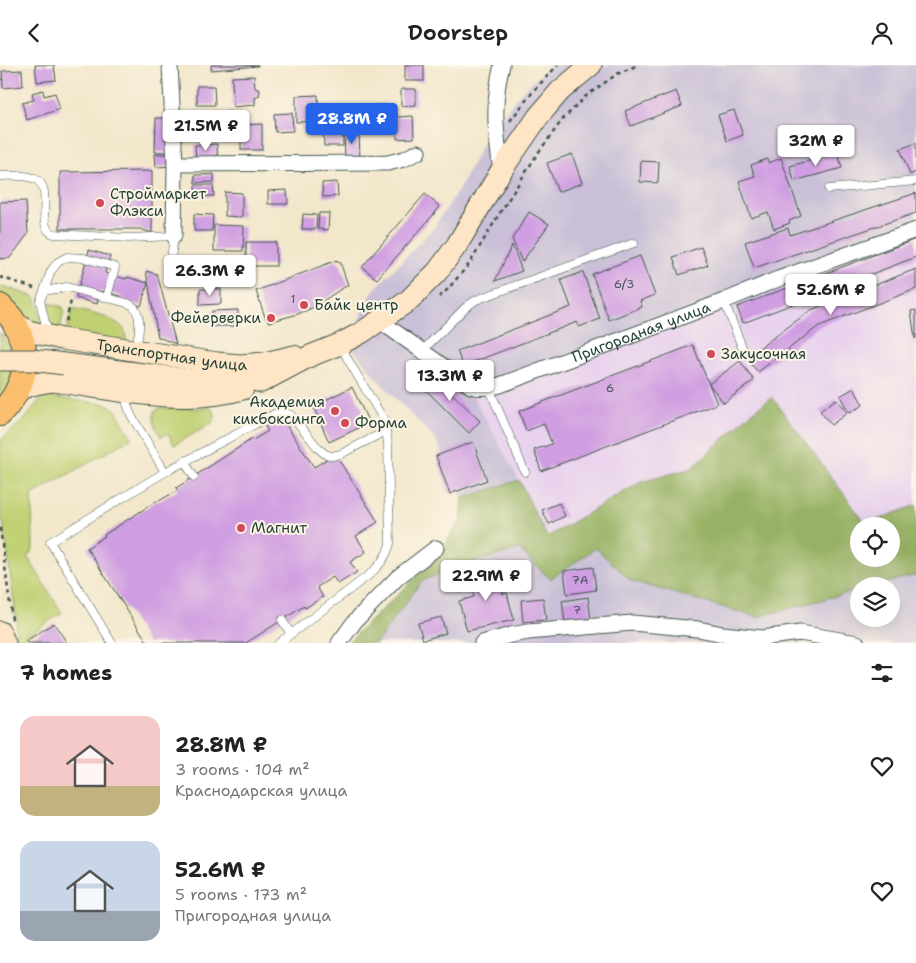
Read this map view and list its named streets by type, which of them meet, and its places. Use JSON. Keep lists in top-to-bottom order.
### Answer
{
  "streets": {
    "main road": ["Транспортная улица"],
    "street": ["Пригородная улица"]
  },
  "places": [
    "Строймаркет Флэкси",
    "Байк центр",
    "Фейерверки",
    "Закусочная",
    "Академия кикбоксинга",
    "Форма",
    "Магнит"
  ],
  "house_numbers": [
    "6/3",
    "1",
    "6",
    "7А",
    "7"
  ],
  "page": {
    "header": "Doorstep",
    "price": [
      "28.8M ₽",
      "21.5M ₽",
      "32M ₽",
      "26.3M ₽",
      "52.6M ₽",
      "13.3M ₽",
      "22.9M ₽"
    ],
    "heading": "7 homes",
    "list": [
      {
        "name": "28.8M ₽",
        "note": "3 rooms · 104 m² · Краснодарская улица"
      },
      {
        "name": "52.6M ₽",
        "note": "5 rooms · 173 m² · Пригородная улица"
      }
    ]
  }
}
